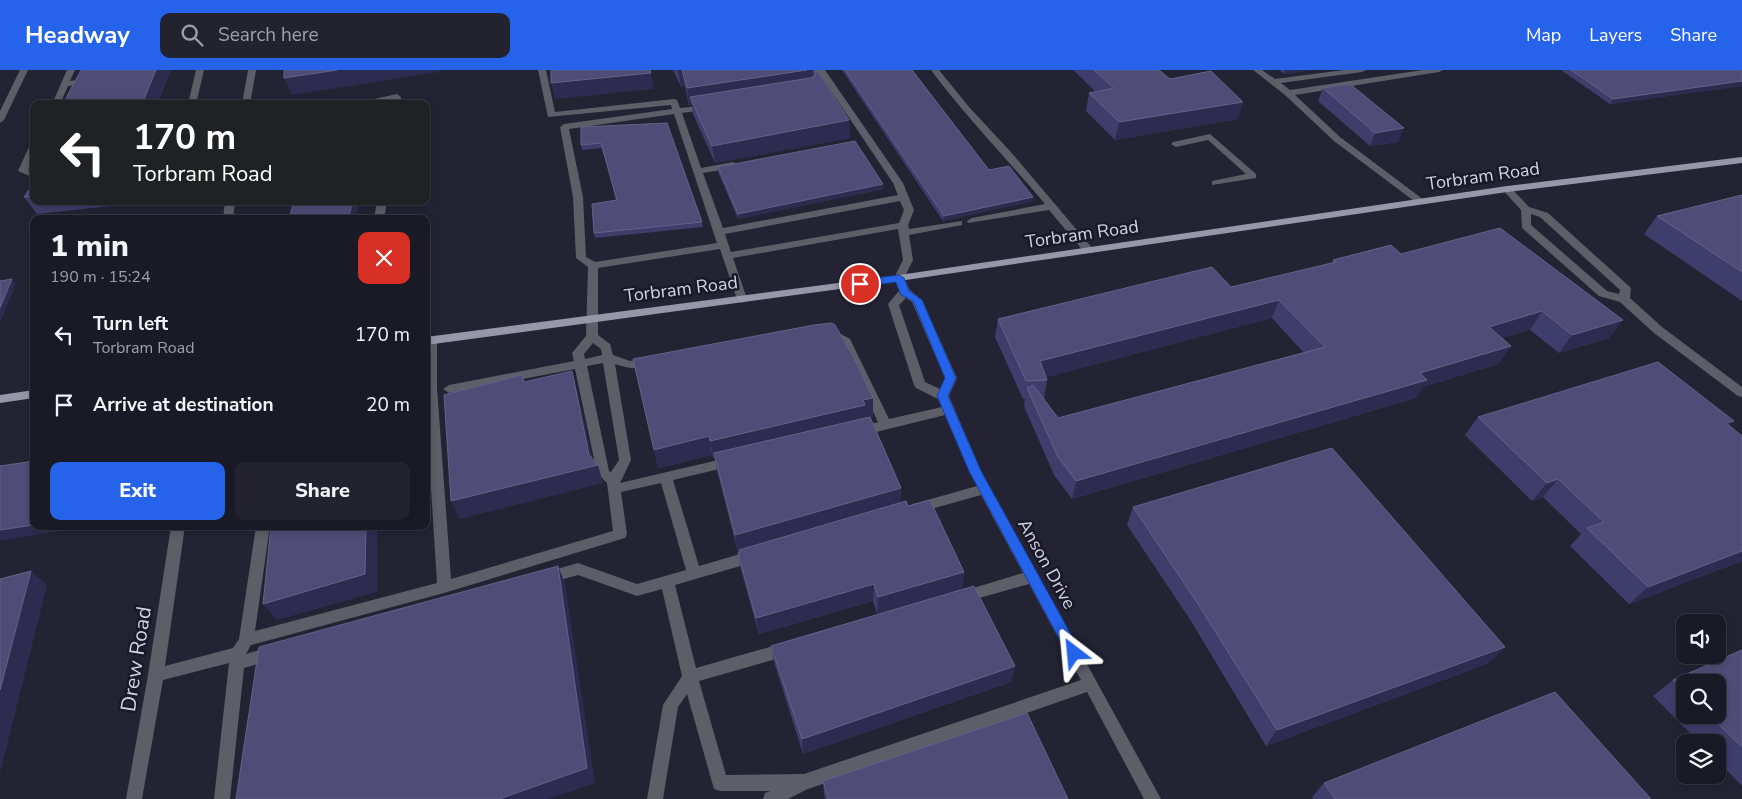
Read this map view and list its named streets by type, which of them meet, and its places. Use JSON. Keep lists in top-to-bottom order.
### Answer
{
  "streets": {
    "main road": ["Torbram Road"],
    "street": ["Anson Drive", "Drew Road"]
  },
  "page": {
    "header": "Headway",
    "search": "Search here",
    "nav": ["Map", "Layers", "Share"],
    "turn": ["170 m", "Torbram Road"],
    "heading": ["1 min", "190 m · 15:24"],
    "list": [
      {
        "name": "Turn left",
        "note": "Torbram Road",
        "value": "170 m"
      },
      {
        "name": "Arrive at destination",
        "value": "20 m"
      }
    ],
    "buttons": ["Exit", "Share"]
  }
}
